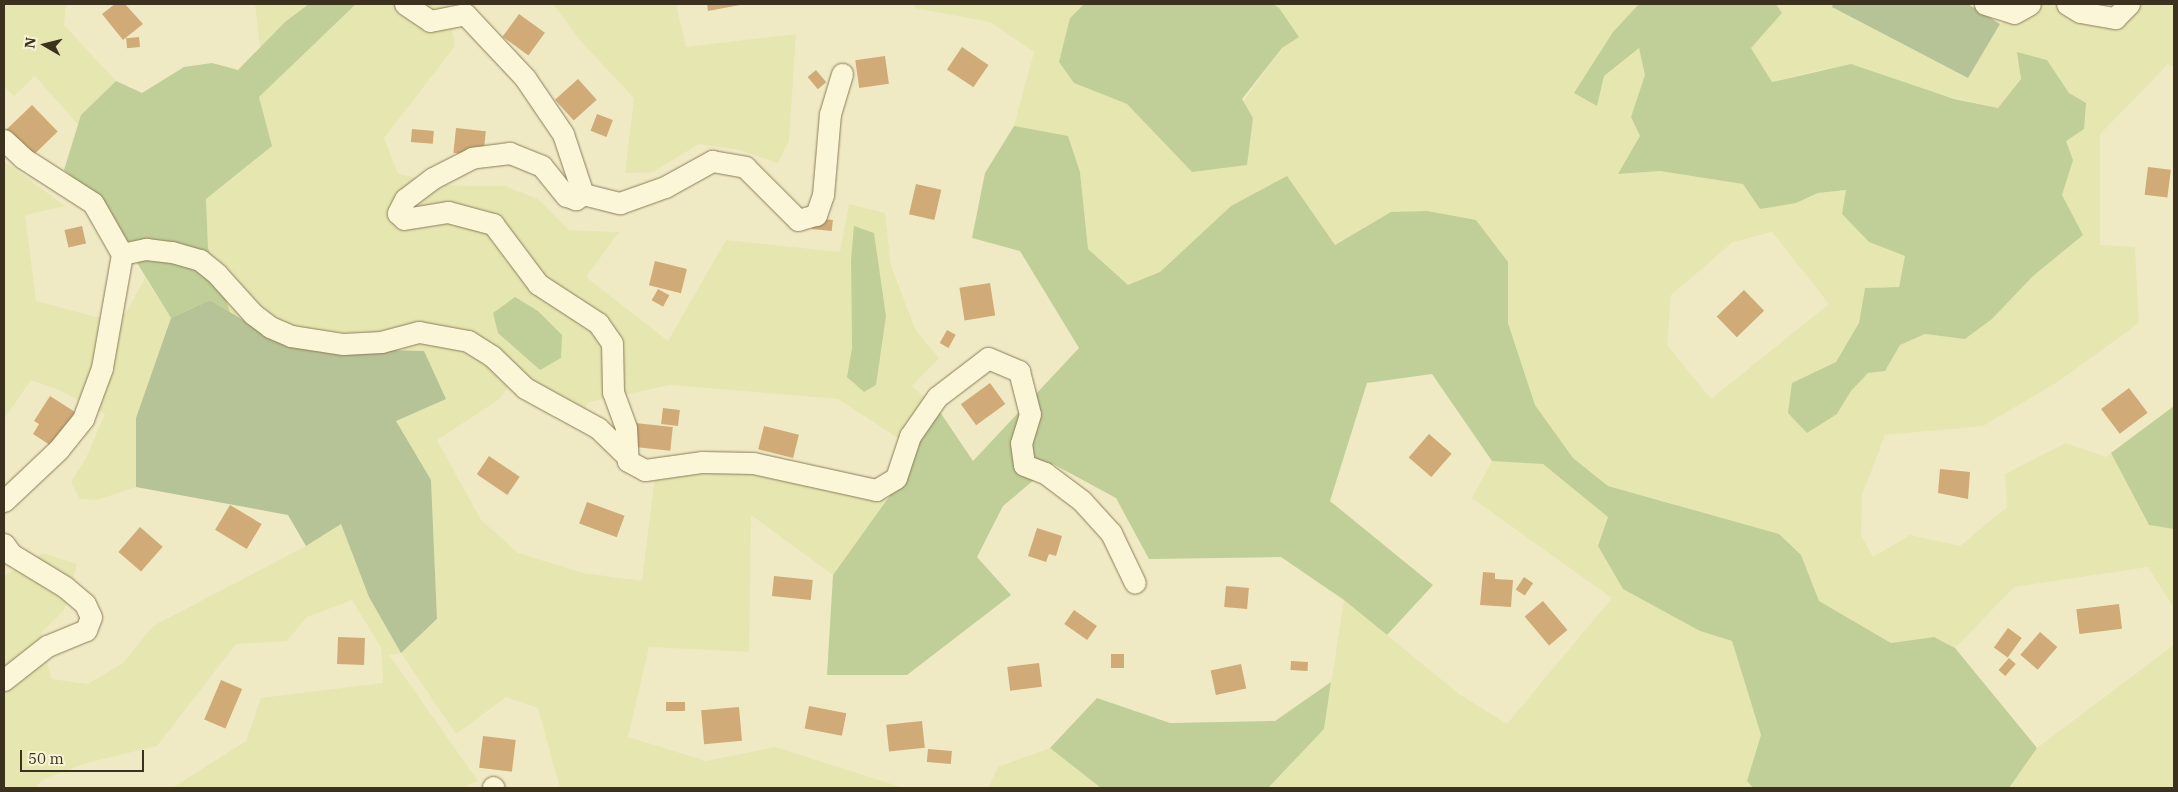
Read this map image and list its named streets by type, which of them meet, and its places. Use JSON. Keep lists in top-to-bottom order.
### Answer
{
  "scale_bar": "50 m",
  "north": "left"
}
